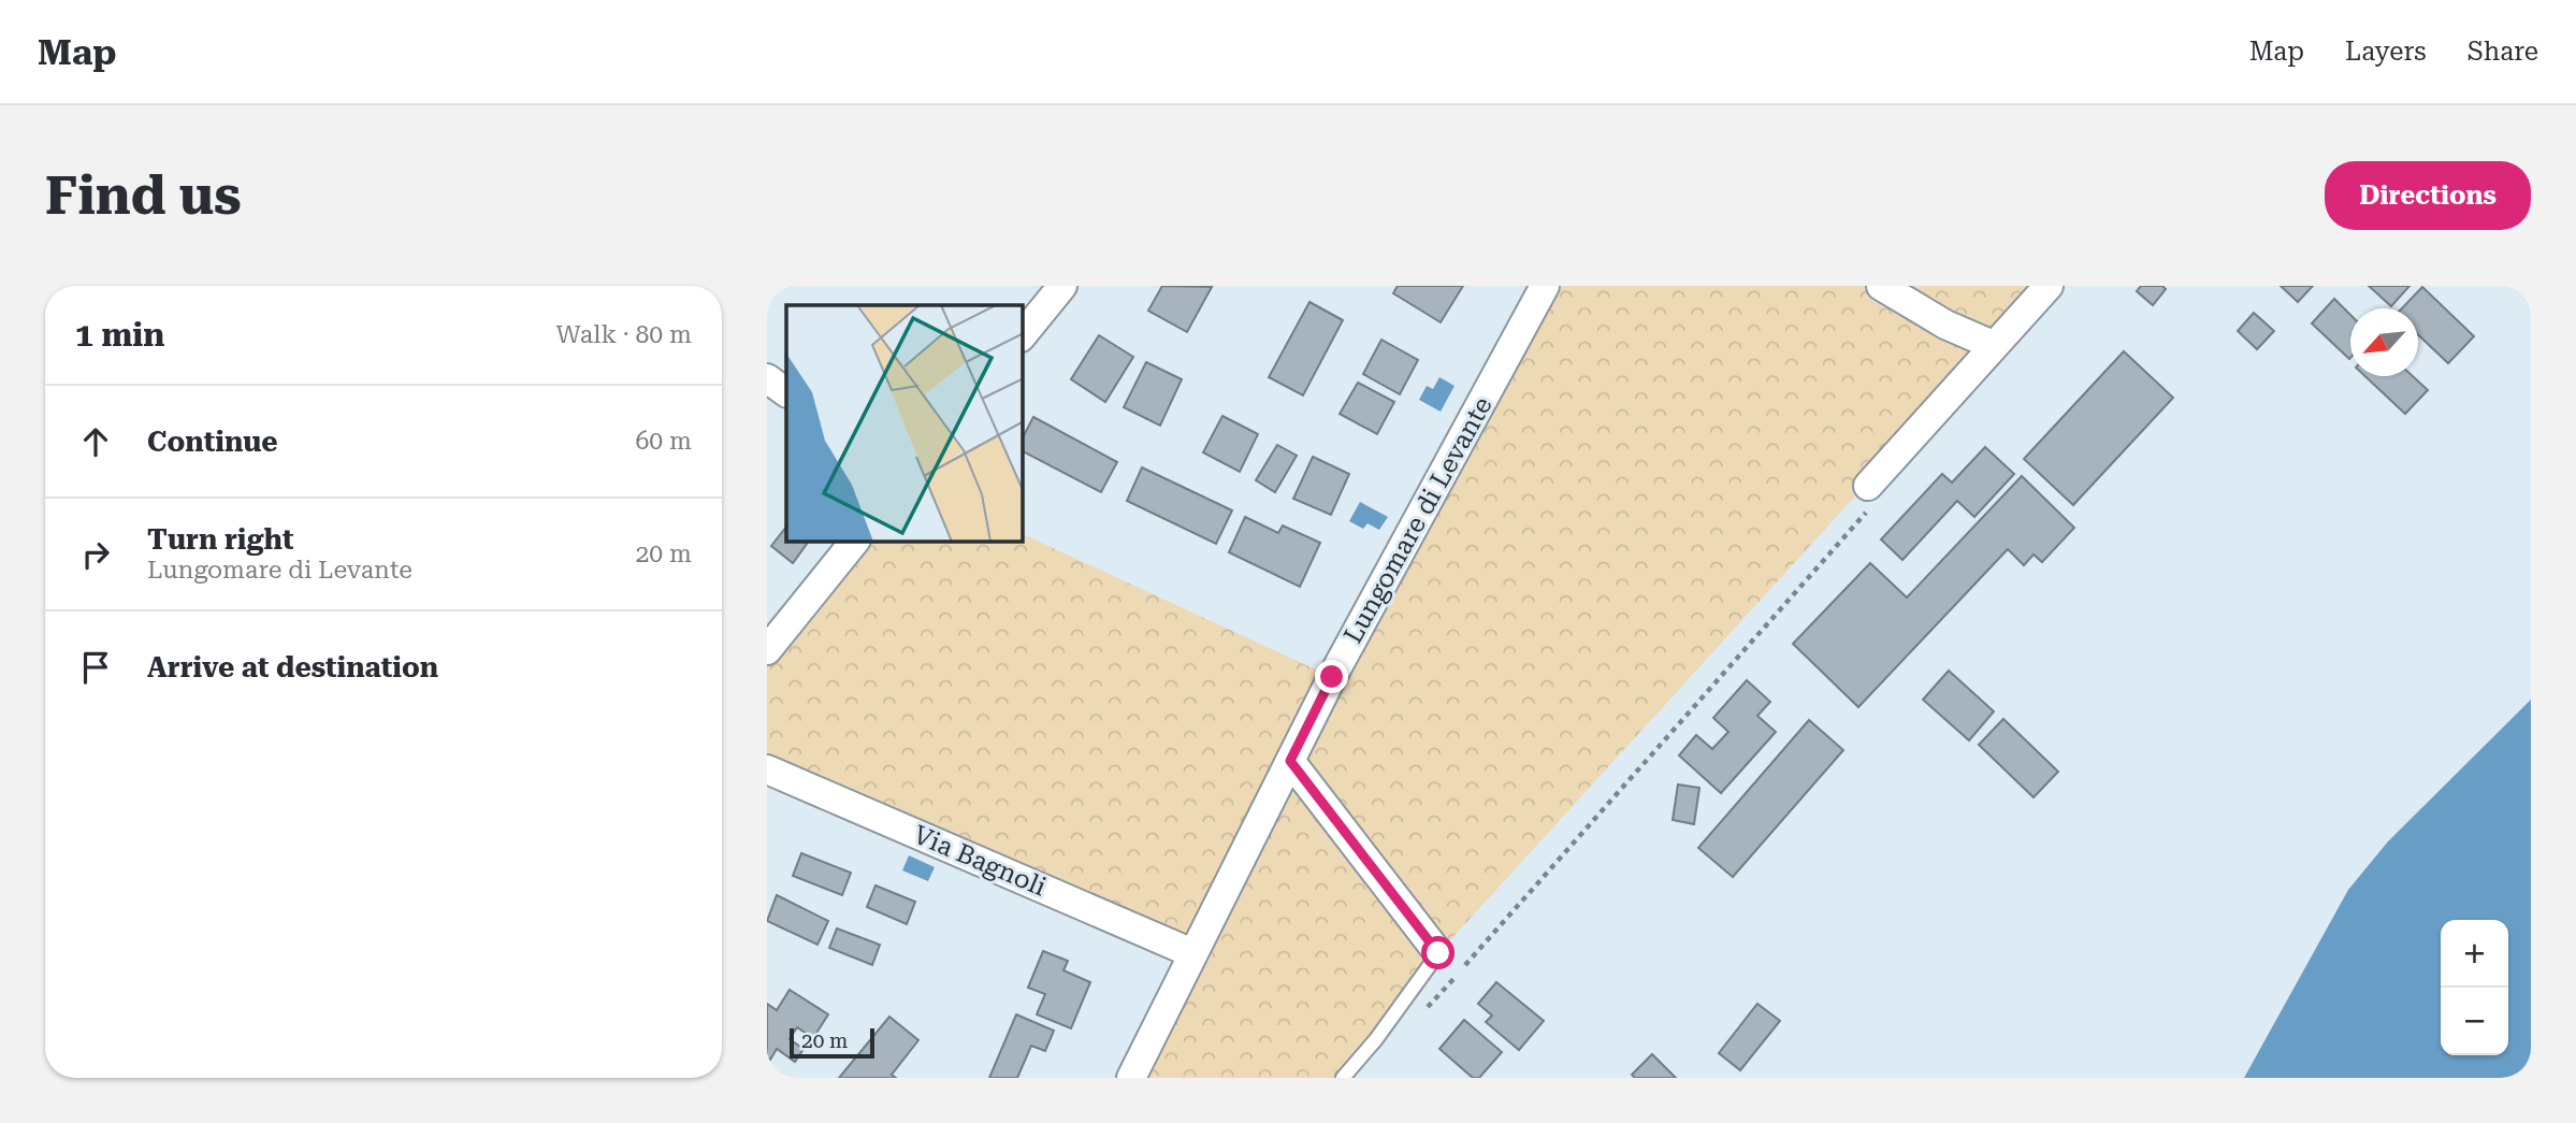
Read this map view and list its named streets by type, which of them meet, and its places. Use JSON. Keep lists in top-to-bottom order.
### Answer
{
  "streets": {
    "street": ["Lungomare di Levante", "Via Bagnoli"]
  },
  "crossings": [
    ["Lungomare di Levante", "Via Bagnoli"]
  ],
  "scale_bar": "20 m",
  "north": "bottom left",
  "page": {
    "header": "Map",
    "nav": ["Map", "Layers", "Share"],
    "buttons": "Directions",
    "title": "Find us",
    "heading": ["1 min", "Walk · 80 m"],
    "list": [
      ["Continue", "60 m"],
      ["Turn right", "Lungomare di Levante", "20 m"],
      "Arrive at destination"
    ],
    "map_buttons": ["+", "−"],
    "scale": "20 m"
  }
}
